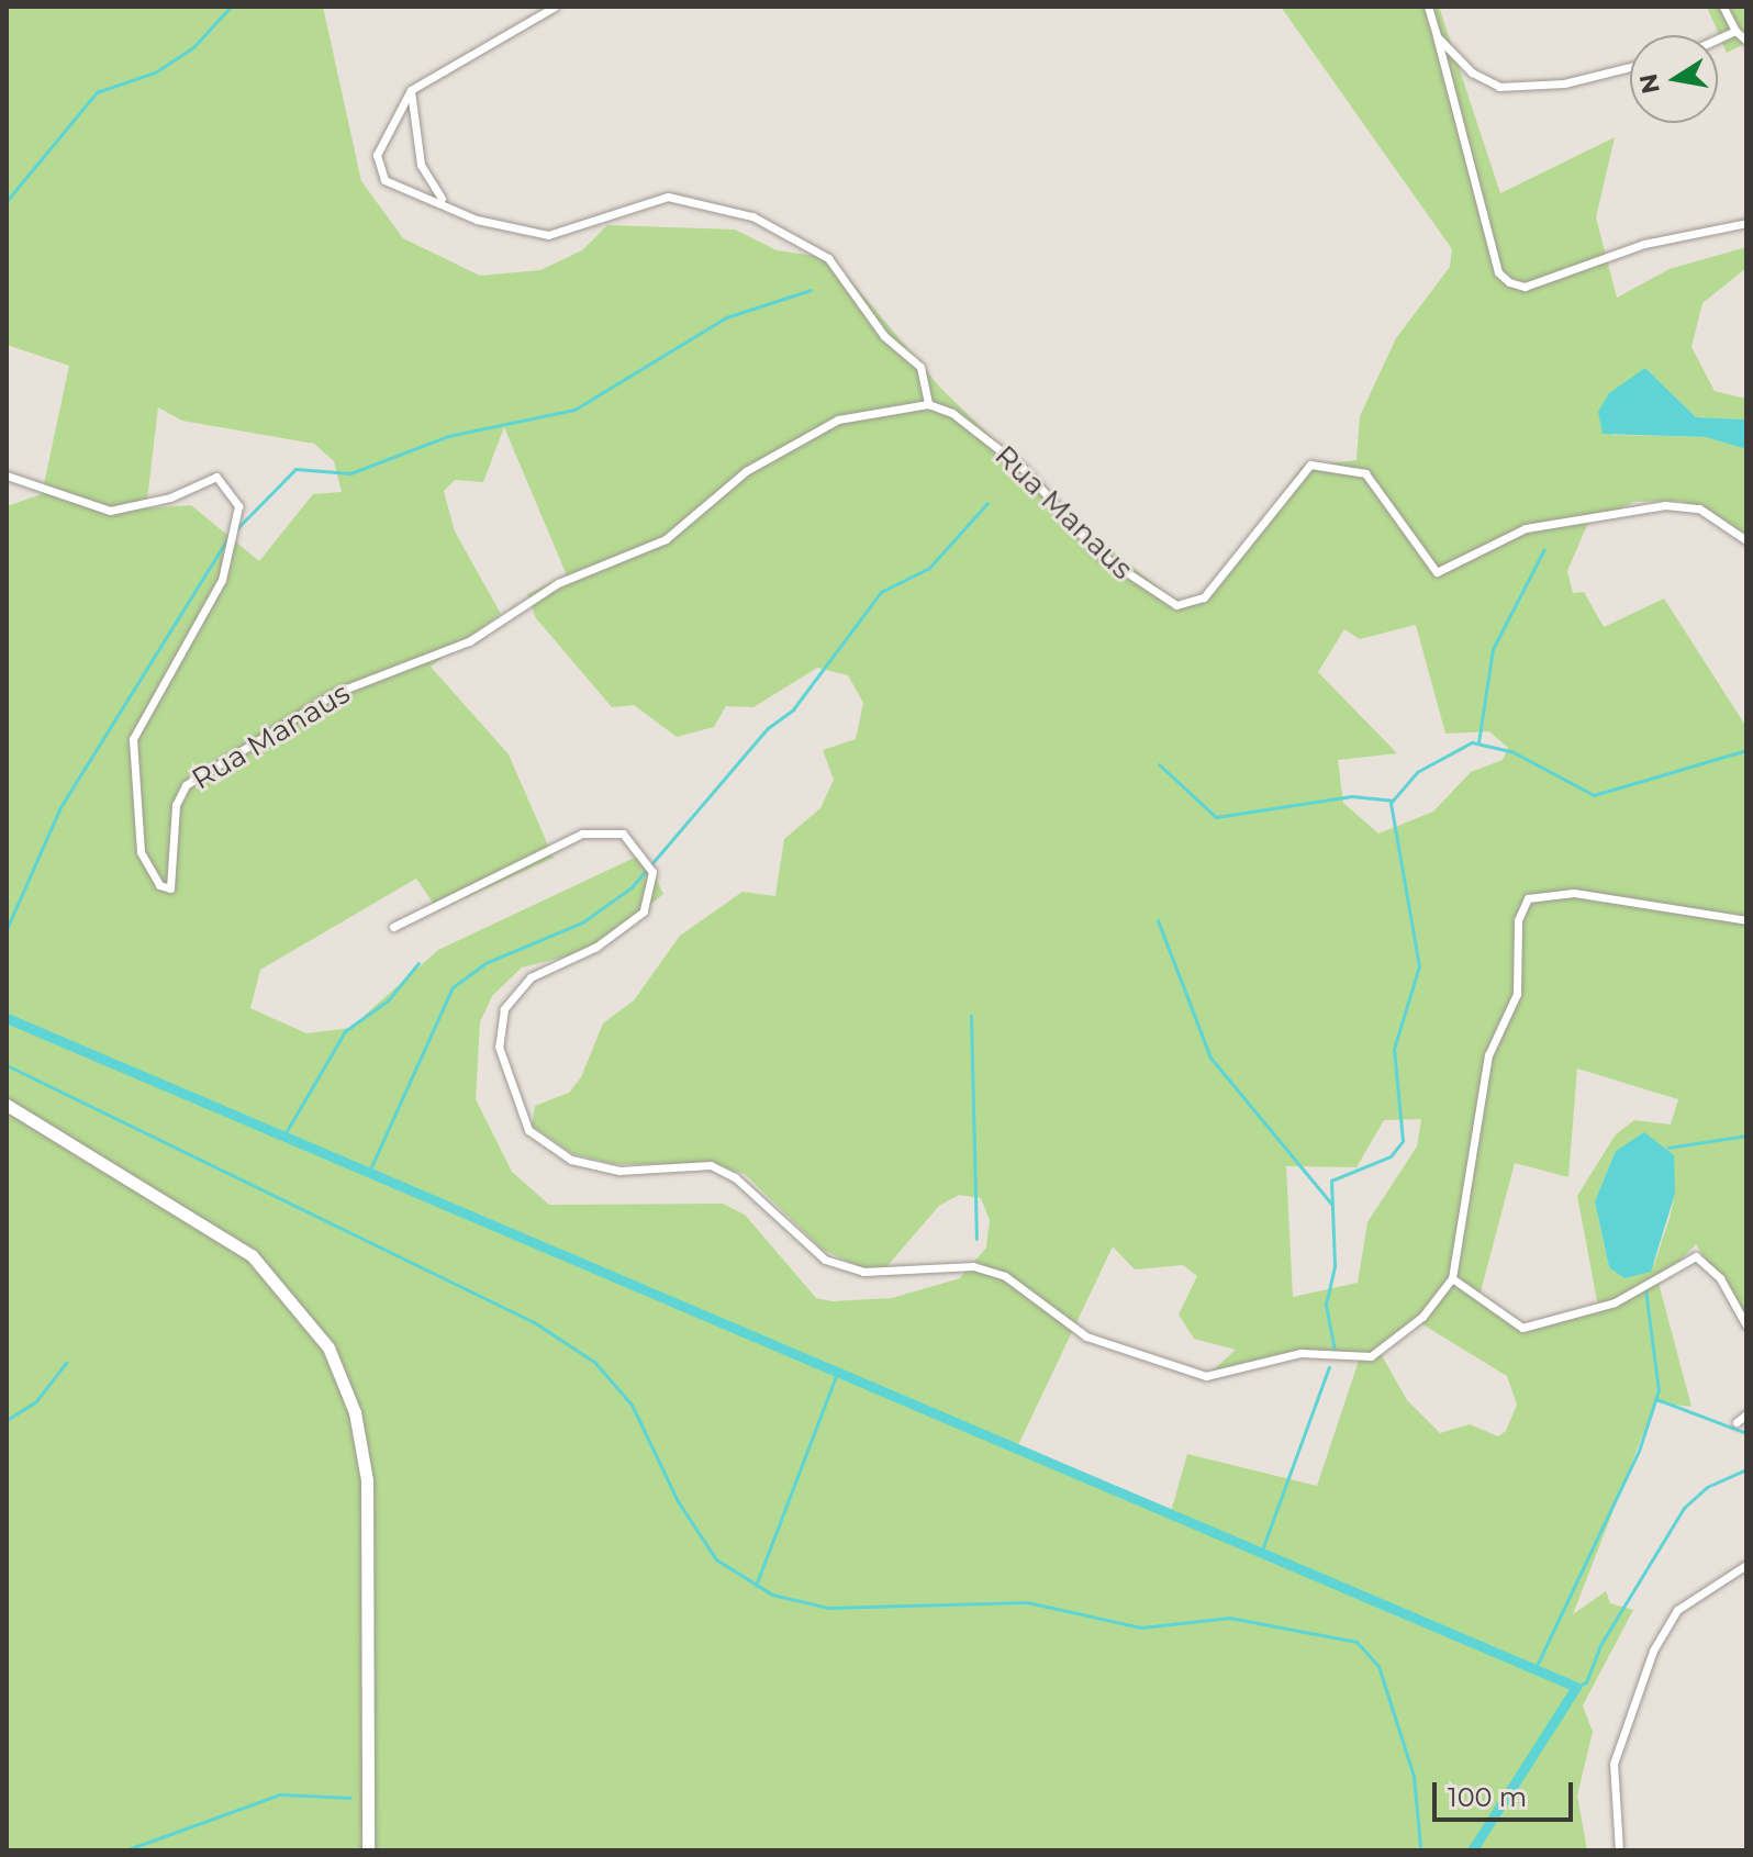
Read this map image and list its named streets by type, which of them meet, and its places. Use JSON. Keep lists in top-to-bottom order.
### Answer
{
  "streets": {
    "street": ["Rua Manaus"]
  },
  "scale_bar": "100 m",
  "north": "left"
}
